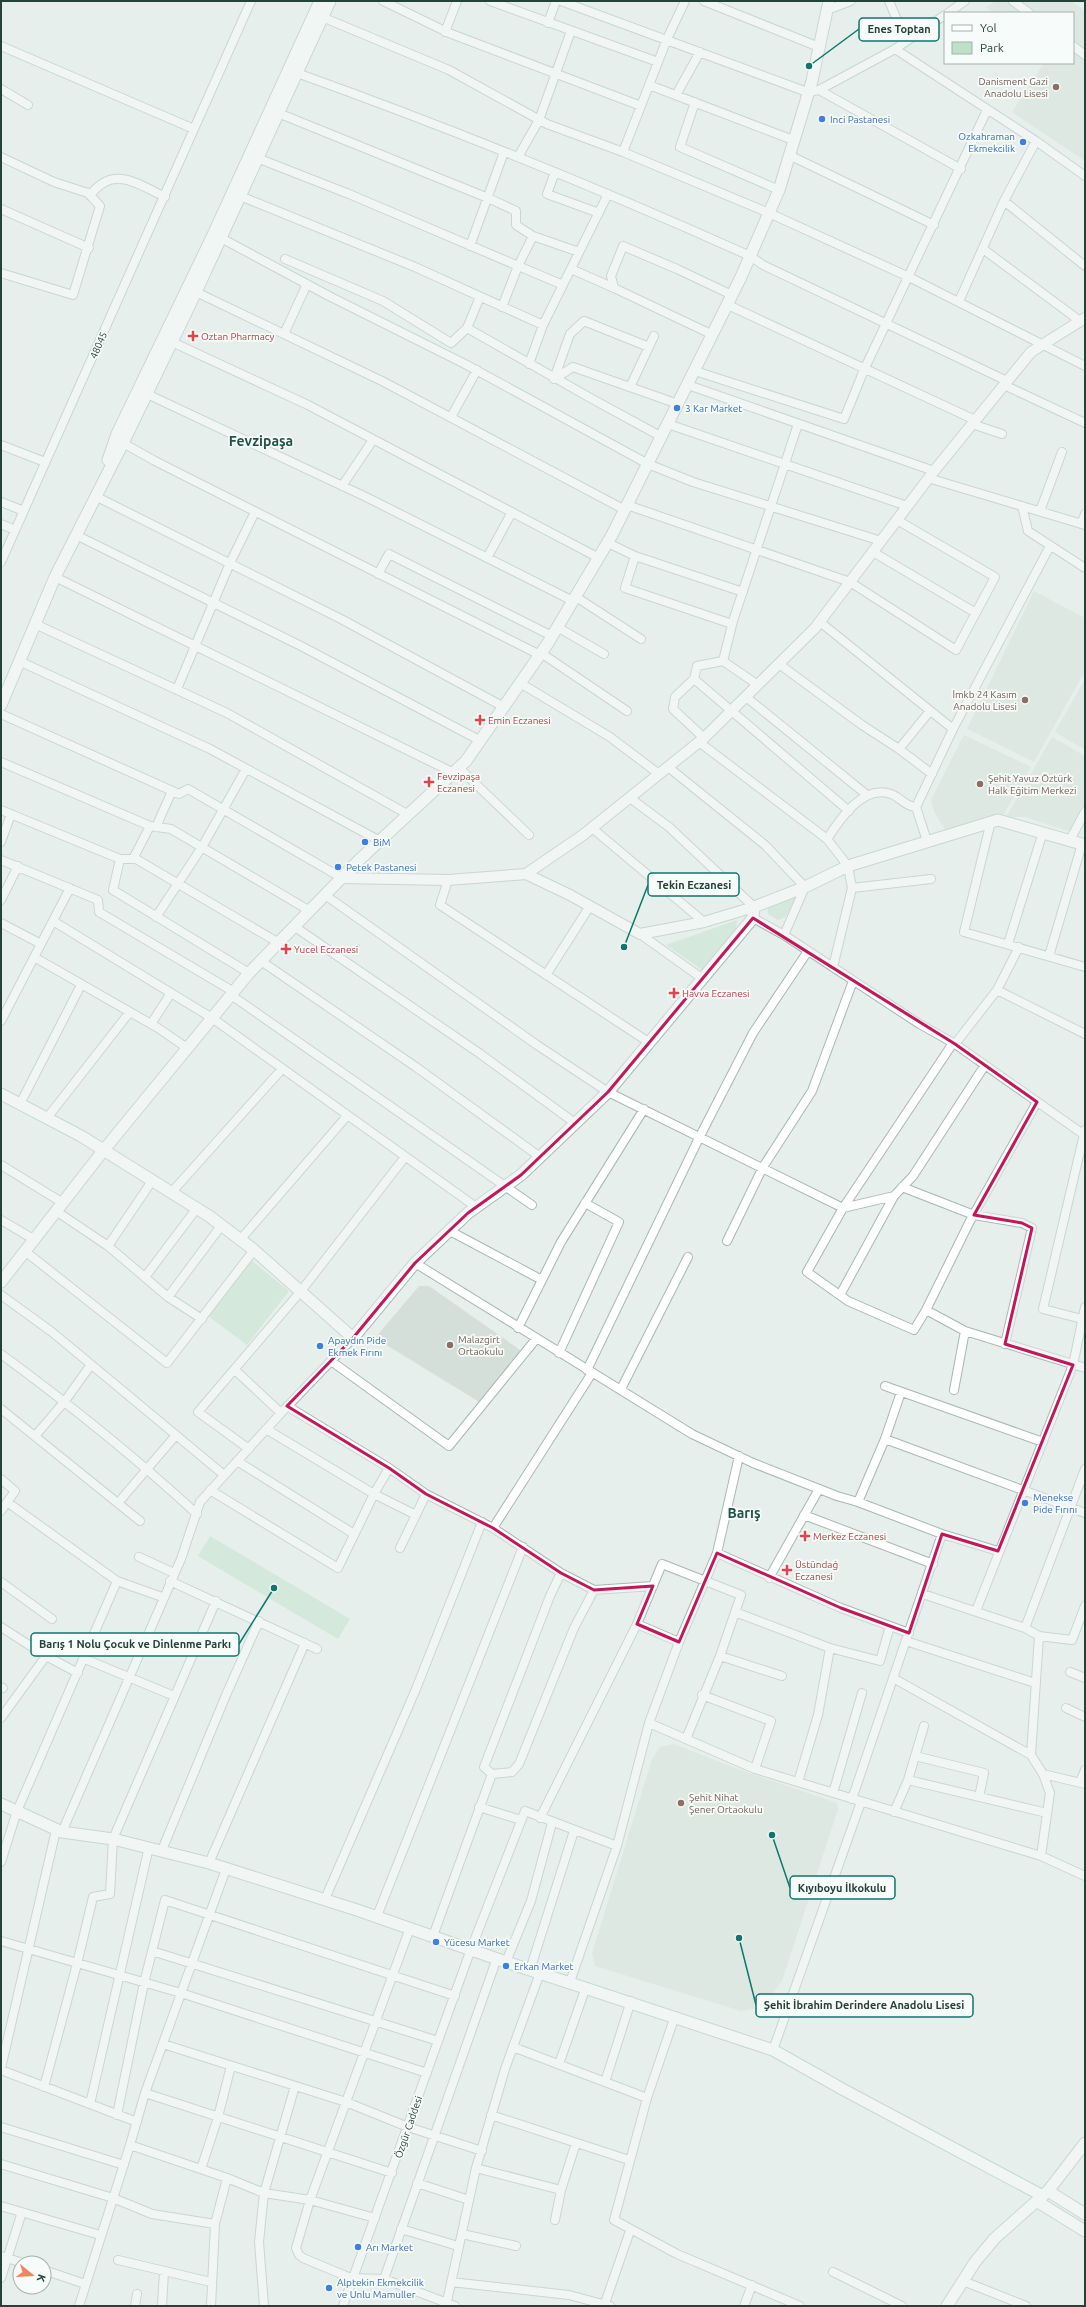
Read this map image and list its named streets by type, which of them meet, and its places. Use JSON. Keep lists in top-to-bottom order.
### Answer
{
  "streets": {
    "street": ["48045", "Özgür Caddesi"]
  },
  "districts": ["Fevzipaşa", "Barış"],
  "places": {
    "other": [
      "Enes Toptan",
      "Danisment Gazi Anadolu Lisesi",
      "Inci Pastanesi",
      "Ozkahraman Ekmekcilik",
      "3 Kar Market",
      "İmkb 24 Kasım Anadolu Lisesi",
      "Şehit Yavuz Öztürk Halk Eğitim Merkezi",
      "BiM",
      "Petek Pastanesi",
      "Tekin Eczanesi",
      "Malazgirt Ortaokulu",
      "Apaydın Pide Ekmek Fırını",
      "Menekse Pide Fırını",
      "Barış 1 Nolu Çocuk ve Dinlenme Parkı",
      "Şehit Nihat Şener Ortaokulu",
      "Kıyıboyu İlkokulu",
      "Şehit İbrahim Derindere Anadolu Lisesi",
      "Yücesu Market",
      "Erkan Market",
      "Arı Market",
      "Alptekin Ekmekcilik ve Unlu Mamuller"
    ],
    "health": [
      "Oztan Pharmacy",
      "Emin Eczanesi",
      "Fevzipaşa Eczanesi",
      "Yucel Eczanesi",
      "Havva Eczanesi",
      "Merkez Eczanesi",
      "Üstündağ Eczanesi"
    ]
  },
  "legend": ["Yol", "Park"],
  "north": "right"
}
